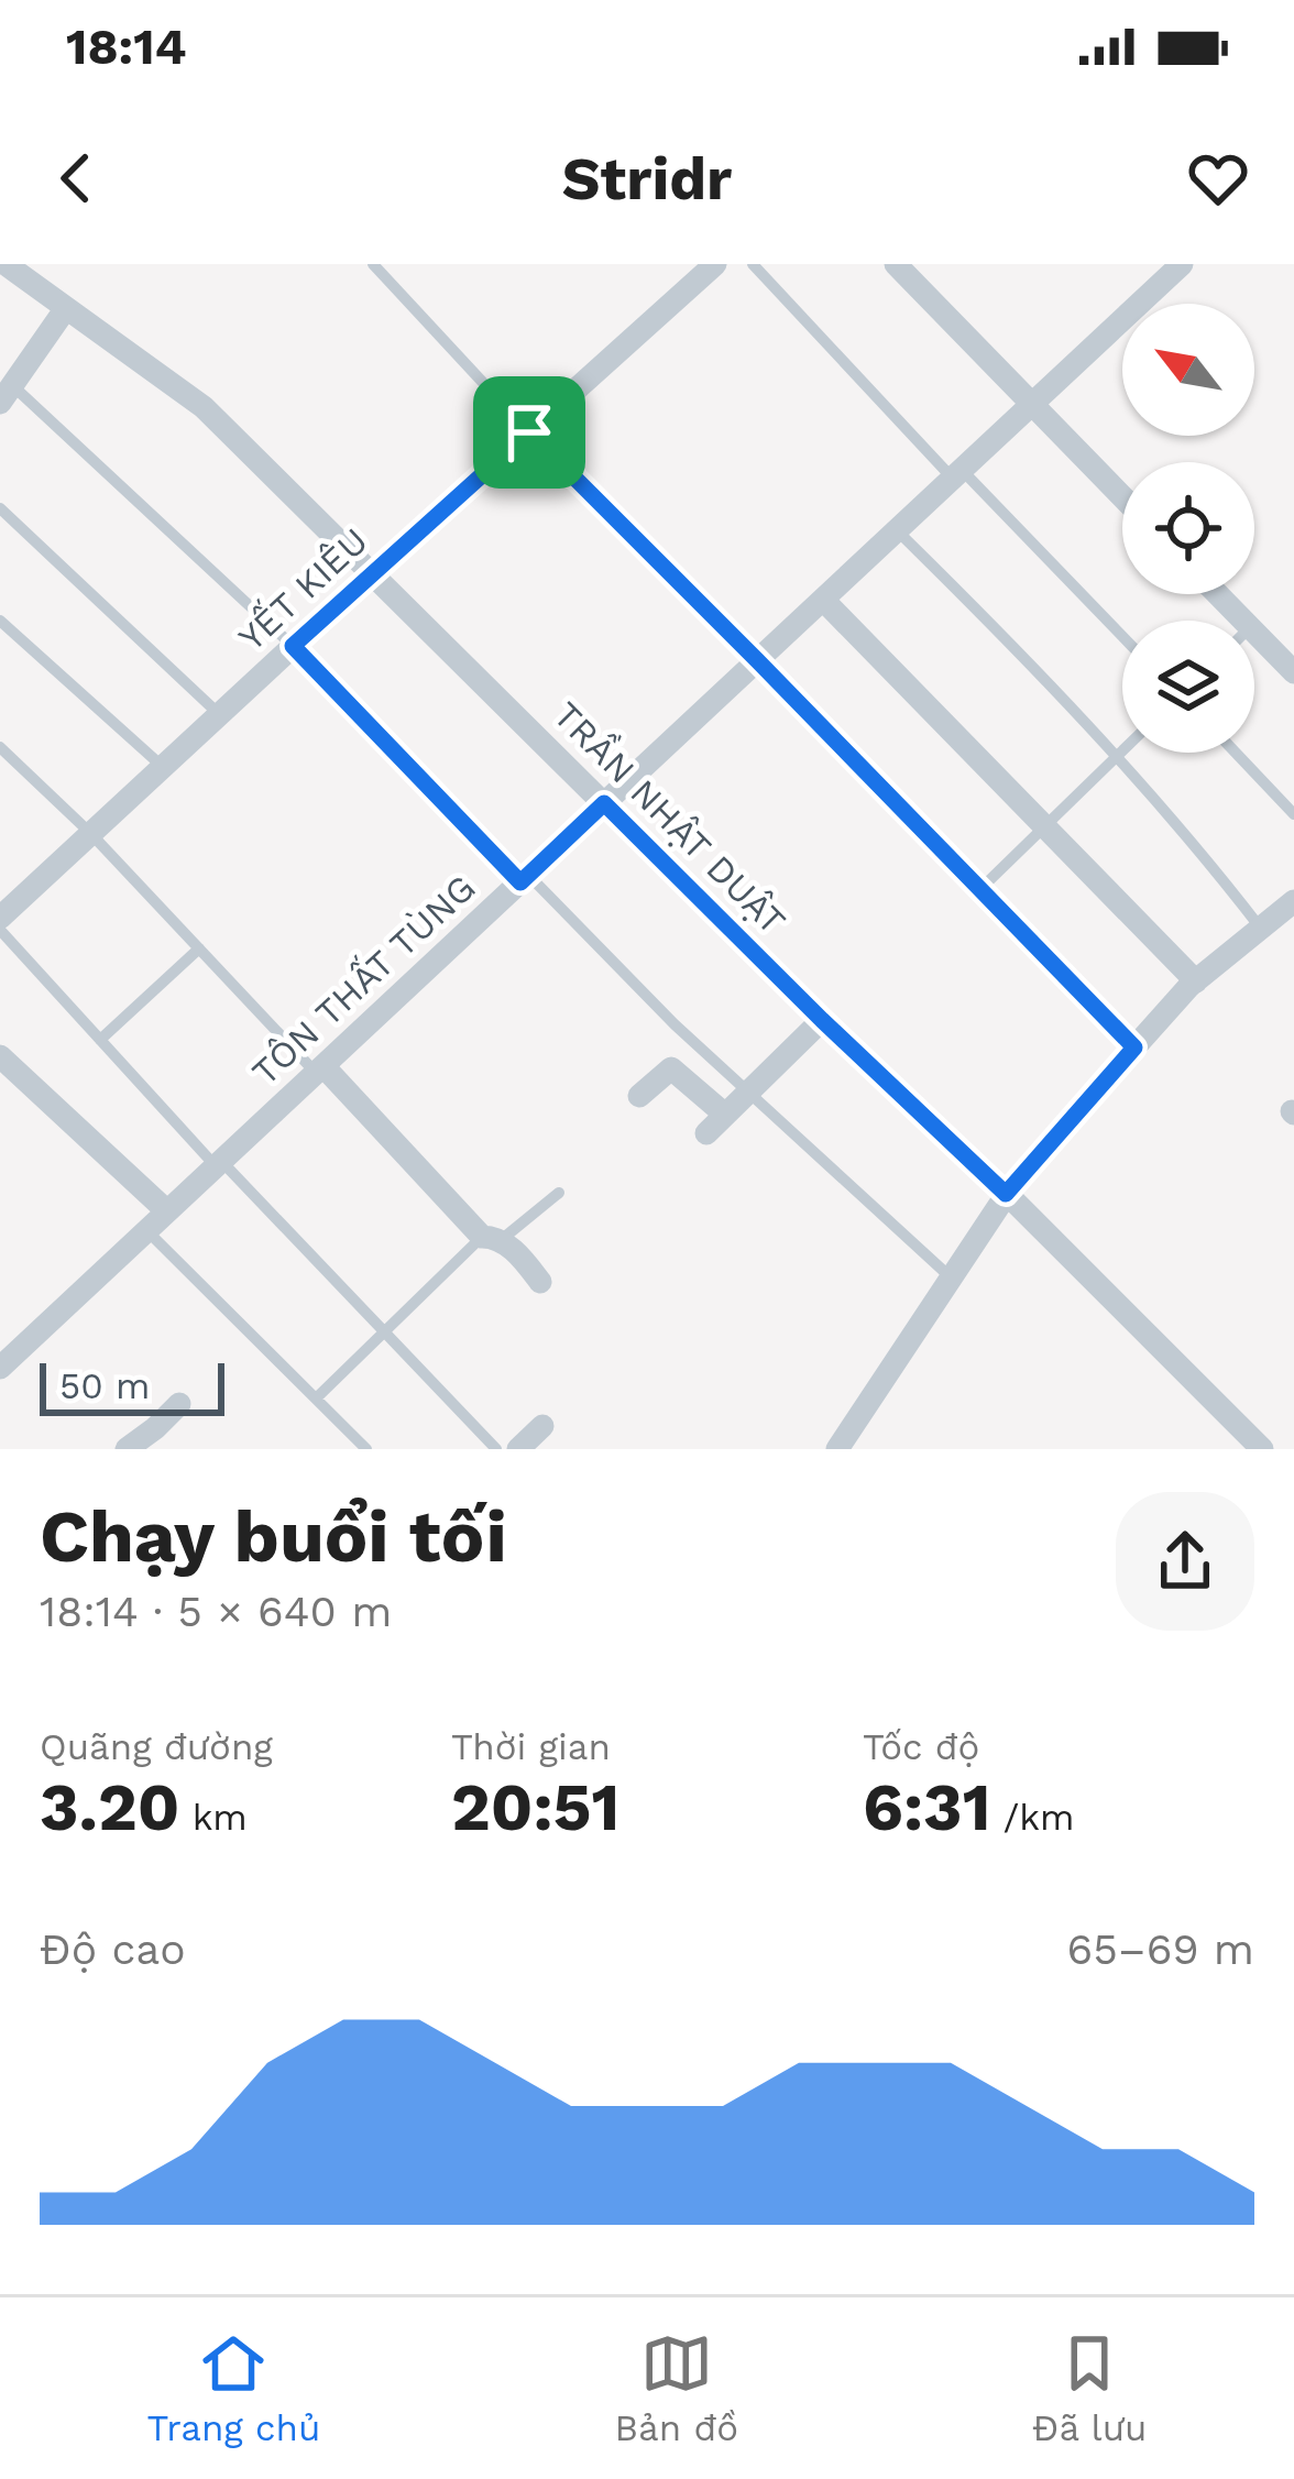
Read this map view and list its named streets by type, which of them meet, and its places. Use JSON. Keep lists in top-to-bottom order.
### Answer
{
  "streets": {
    "street": ["YẾT KIÊU", "TRẦN NHẬT DUẬT", "TÔN THẤT TÙNG"]
  },
  "crossings": [
    ["YẾT KIÊU", "TRẦN NHẬT DUẬT"],
    ["TRẦN NHẬT DUẬT", "TÔN THẤT TÙNG"]
  ],
  "scale_bar": "50 m",
  "north": "top left",
  "page": {
    "status": "18:14",
    "header": "Stridr",
    "scale": "50 m",
    "heading": ["Chạy buổi tối", "18:14 · 5 × 640 m"],
    "stats": [
      ["Quãng đường", "3.20 km"],
      ["Thời gian", "20:51"],
      ["Tốc độ", "6:31 /km"]
    ],
    "chart": ["Độ cao", "65–69 m"],
    "tabs": ["Trang chủ", "Bản đồ", "Đã lưu"]
  }
}
